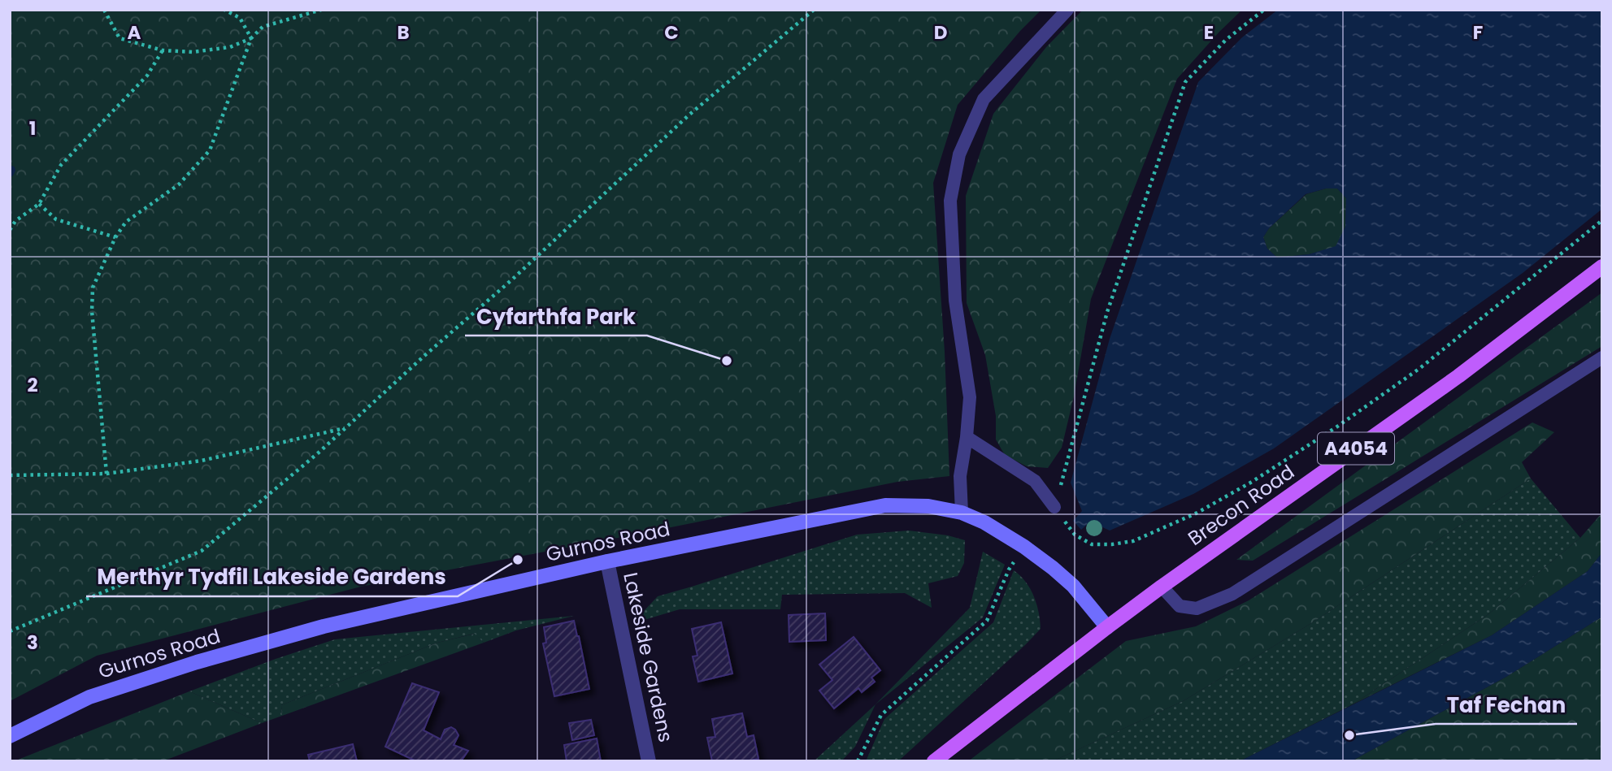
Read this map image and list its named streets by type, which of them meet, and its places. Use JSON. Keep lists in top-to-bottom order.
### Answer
{
  "streets": {
    "main road": ["A4054", "Brecon Road"],
    "street": ["Gurnos Road", "Lakeside Gardens"]
  },
  "crossings": [
    ["Gurnos Road", "Lakeside Gardens"]
  ],
  "places": ["Cyfarthfa Park", "Merthyr Tydfil Lakeside Gardens", "Taf Fechan"],
  "grid": {
    "columns": [
      "A",
      "B",
      "C",
      "D",
      "E",
      "F"
    ],
    "rows": ["1", "2", "3"]
  }
}
